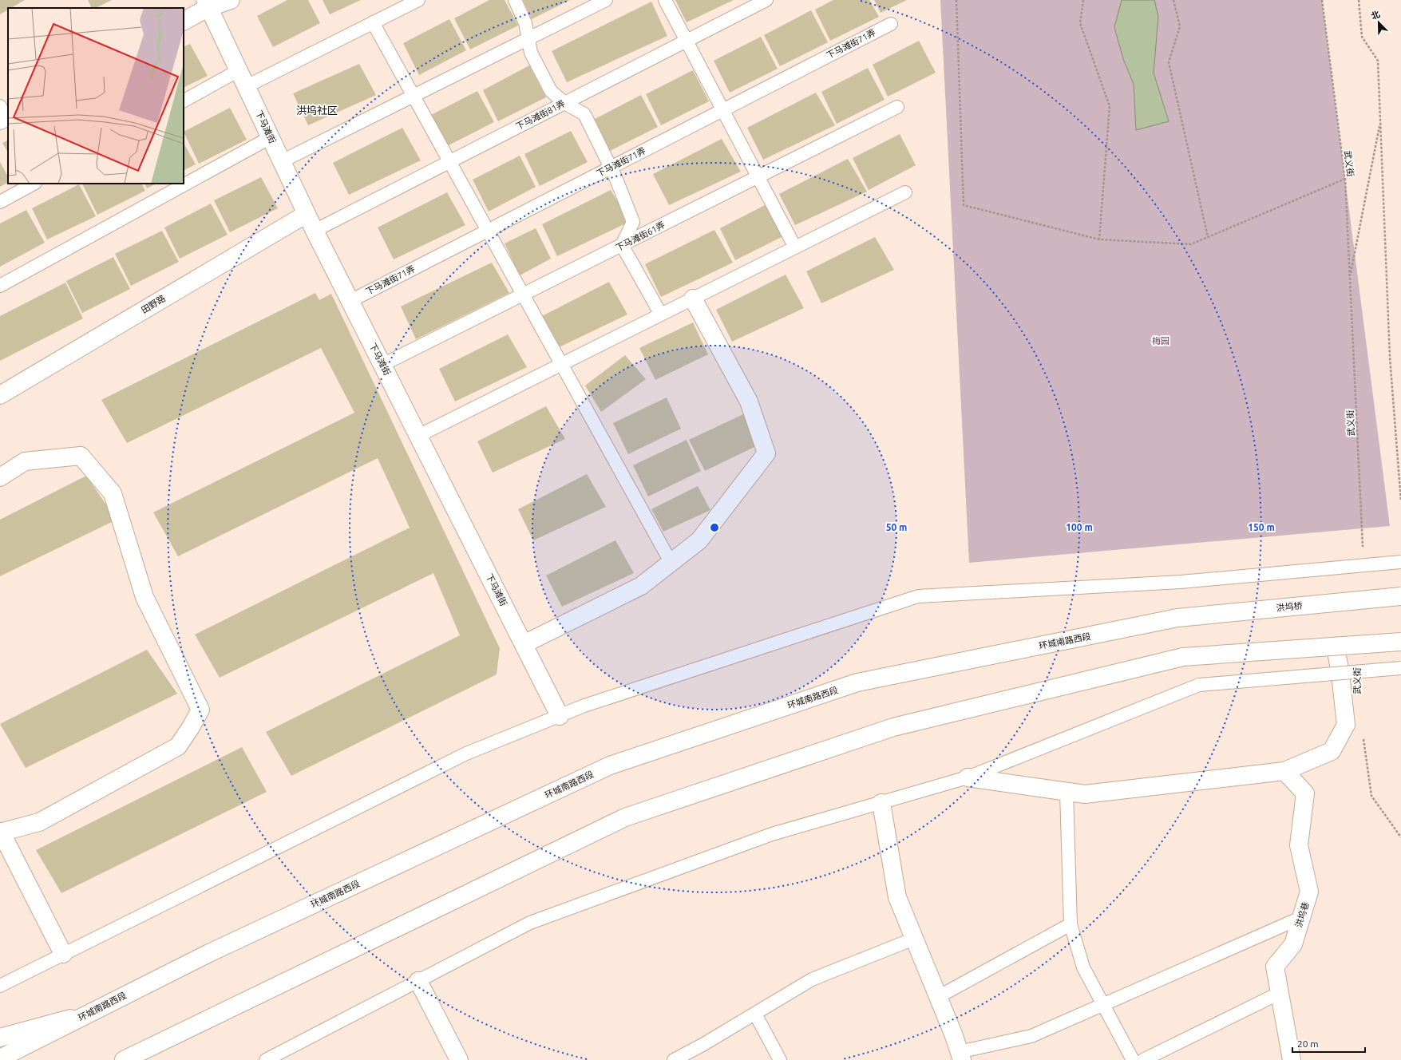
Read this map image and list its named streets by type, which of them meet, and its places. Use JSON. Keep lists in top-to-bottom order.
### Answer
{
  "streets": {
    "street": [
      "下马滩街",
      "田野路",
      "洪坞桥",
      "环城南路西段",
      "洪坞巷"
    ],
    "lane": ["下马滩街71弄", "下马滩街81弄", "下马滩街61弄"],
    "path": ["武义街"]
  },
  "crossings": [
    ["下马滩街71弄", "下马滩街"],
    ["下马滩街81弄", "下马滩街"],
    ["下马滩街", "下马滩街61弄"],
    ["下马滩街", "田野路"],
    ["洪坞桥", "环城南路西段"]
  ],
  "districts": ["洪坞社区"],
  "parks": ["梅园"],
  "scale_bar": "20 m",
  "north": "top left",
  "rings": ["50 m", "100 m", "150 m"]
}
